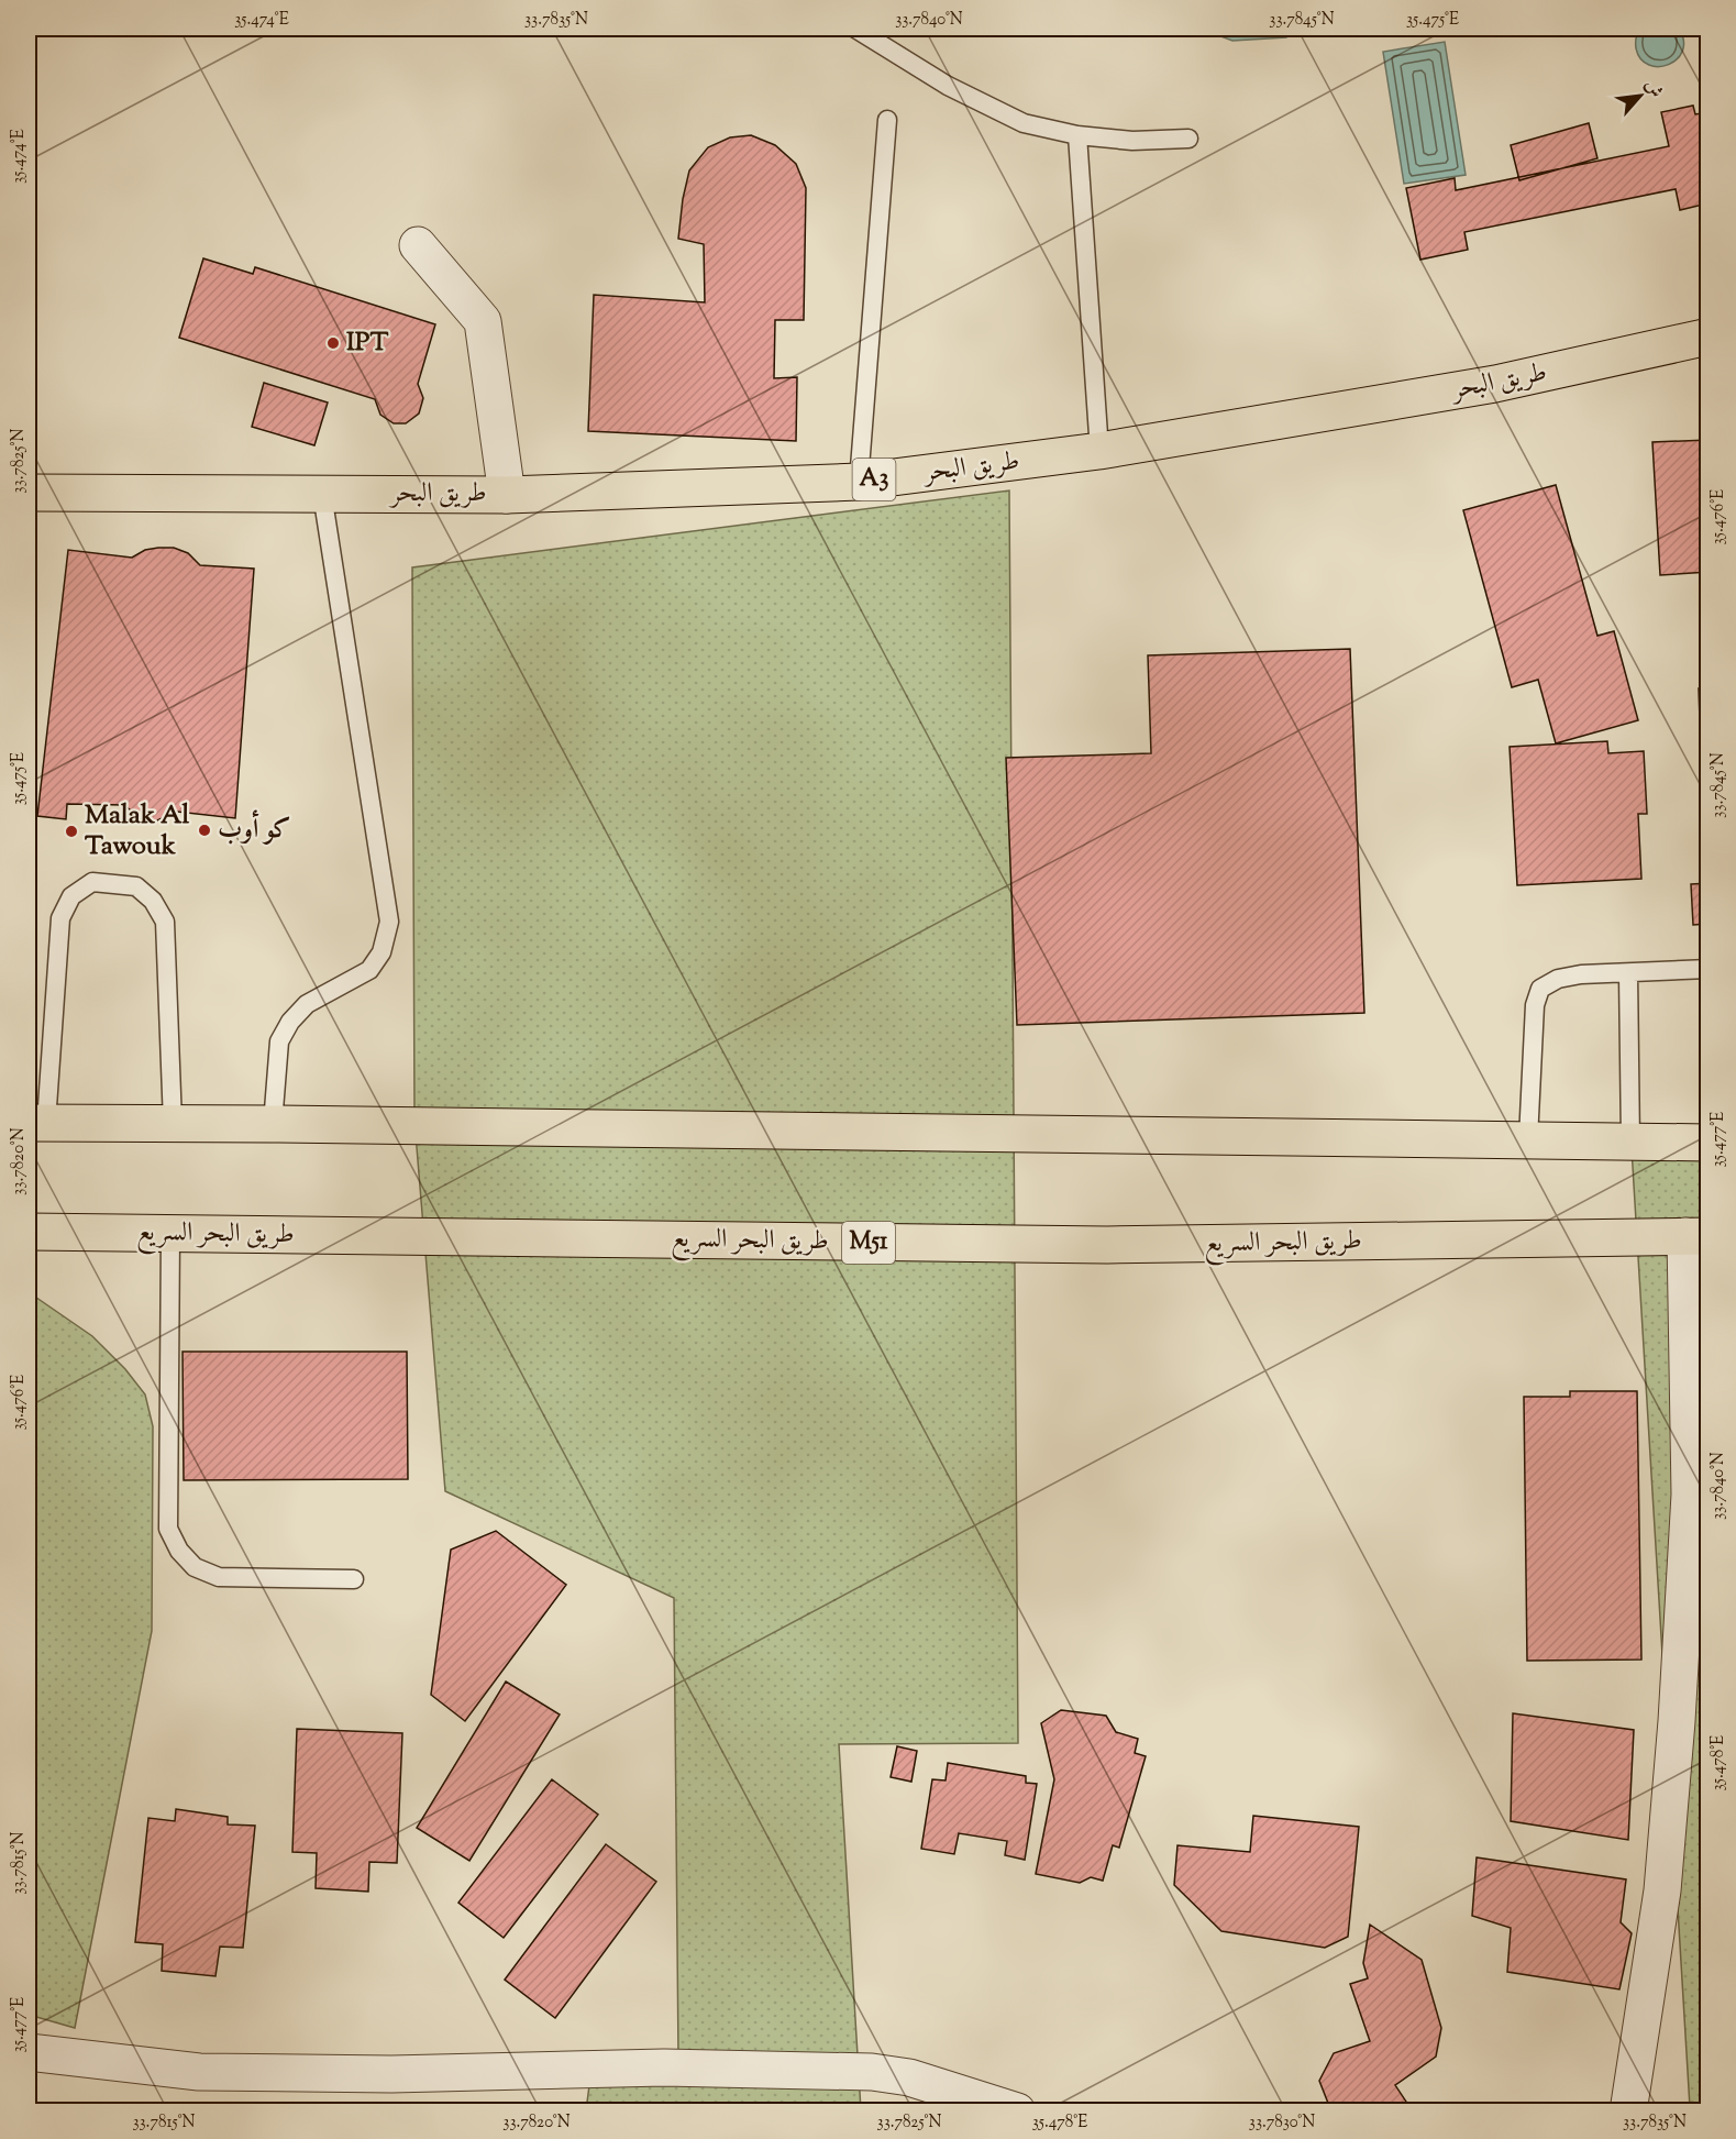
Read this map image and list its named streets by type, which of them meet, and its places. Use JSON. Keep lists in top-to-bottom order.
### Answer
{
  "streets": {
    "highway": [
      "طريق البحر",
      "A3",
      "طريق البحر السريع",
      "M51"
    ]
  },
  "places": ["IPT", "كو أوب", "Malak Al Tawouk"],
  "north": "top right",
  "coordinates": [
    "35.474°E",
    "33.7835°N",
    "33.7840°N",
    "33.7845°N",
    "35.475°E",
    "33.7825°N",
    "35.476°E",
    "35.477°E",
    "33.7820°N",
    "35.478°E",
    "33.7815°N",
    "33.7830°N"
  ]
}
